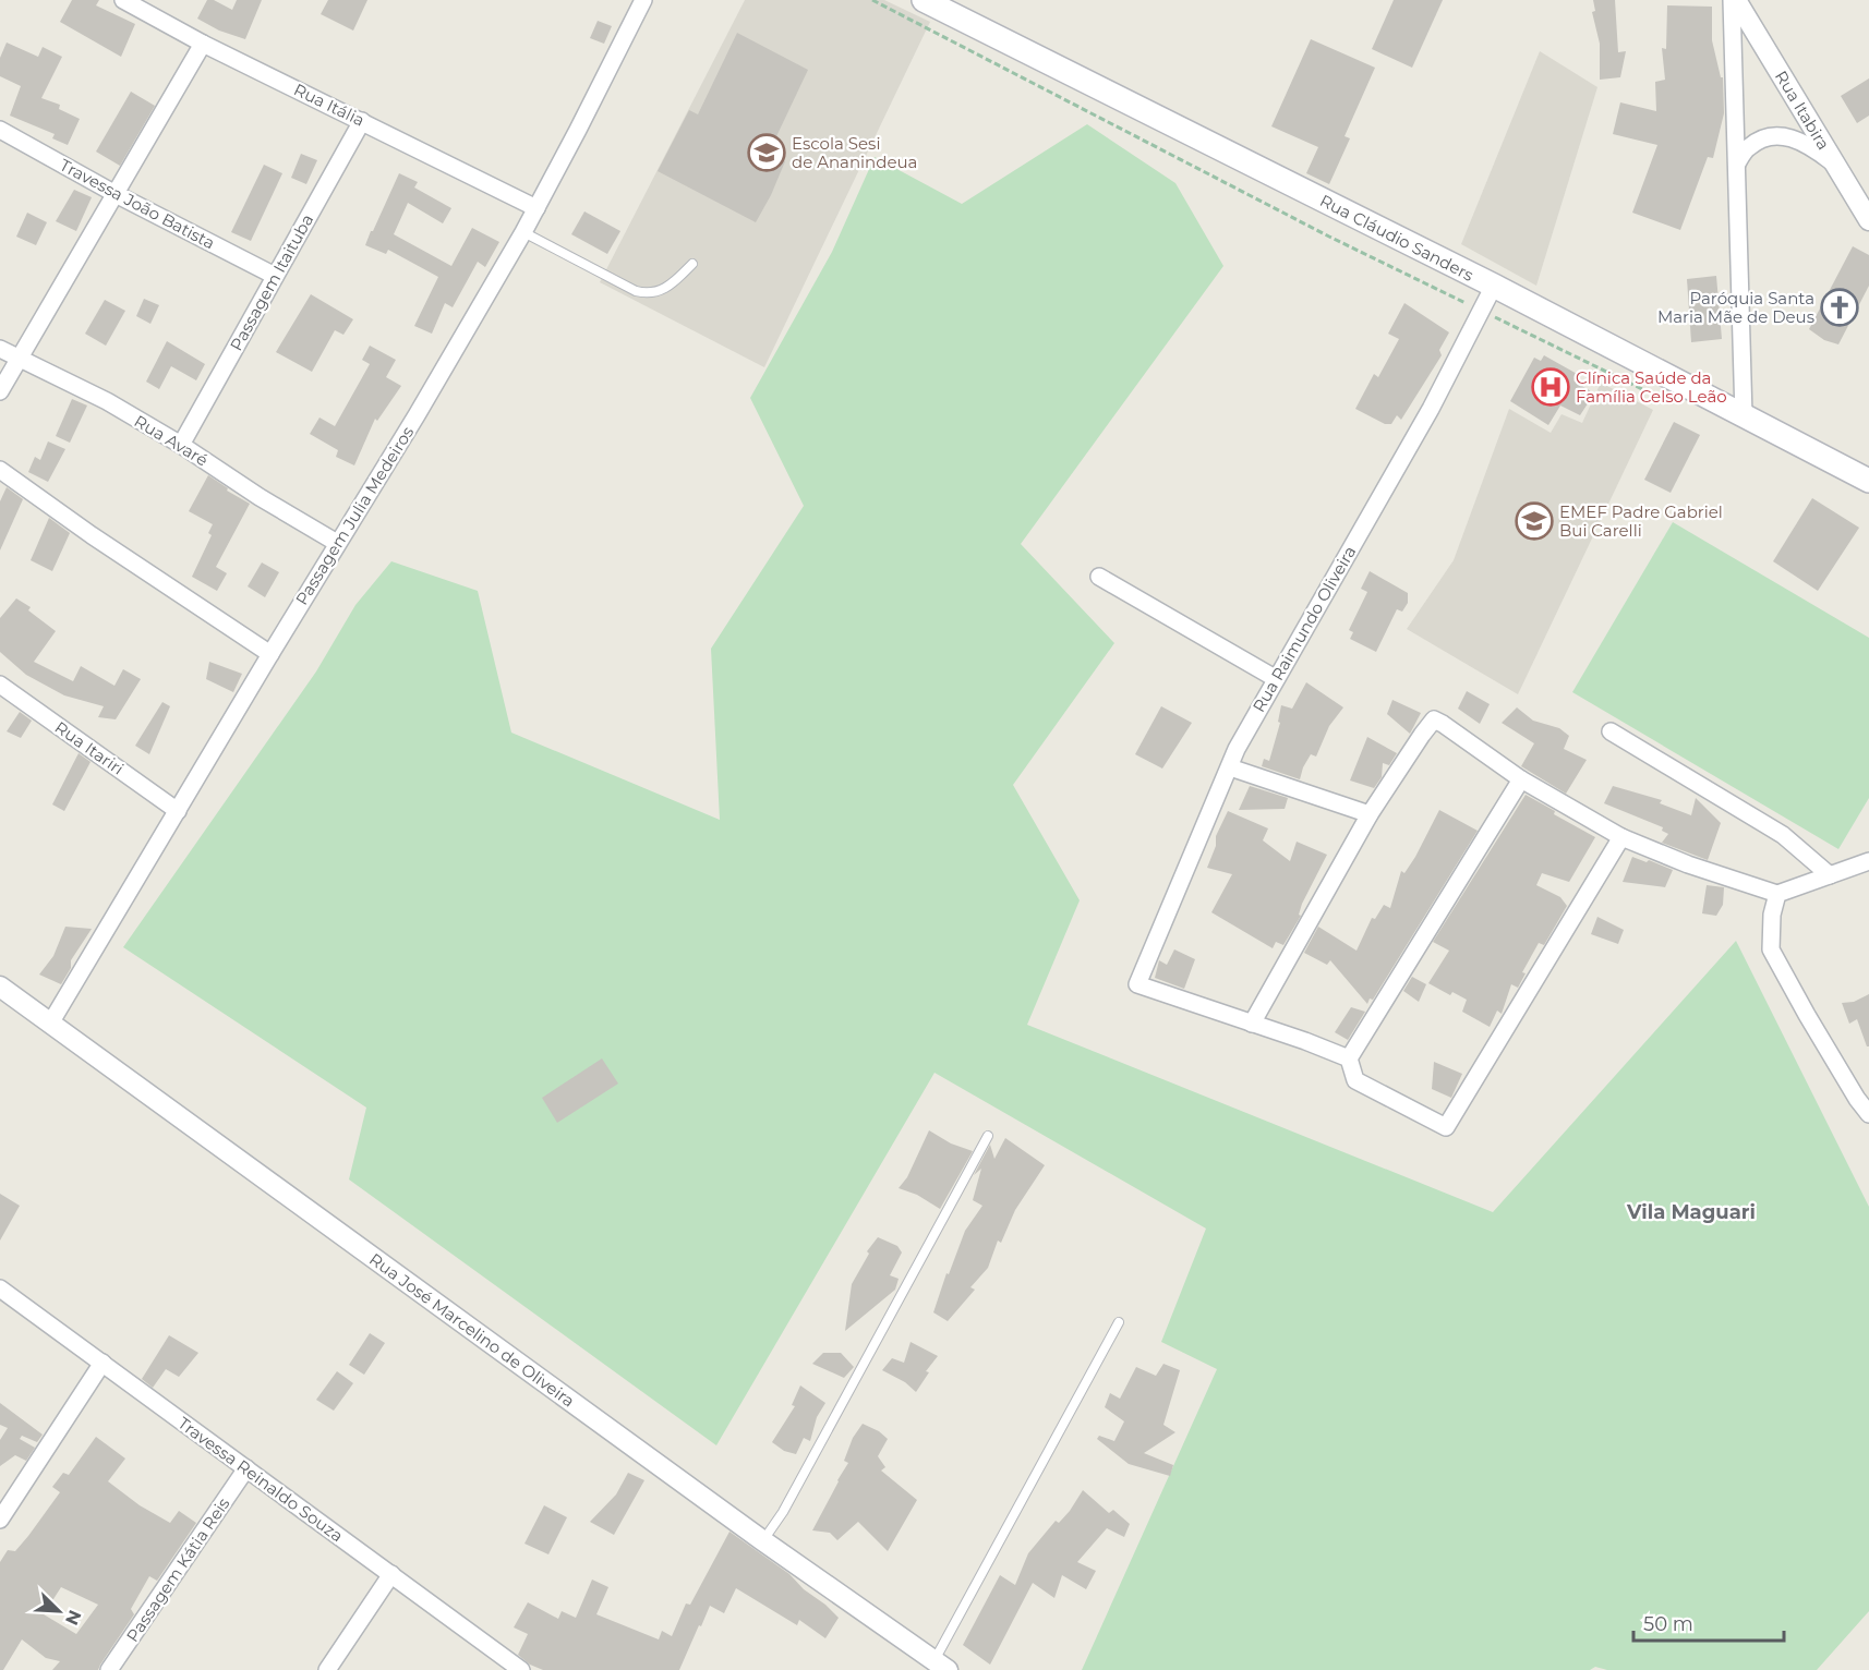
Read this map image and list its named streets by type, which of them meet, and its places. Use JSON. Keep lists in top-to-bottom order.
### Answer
{
  "streets": {
    "main road": ["Rua Cláudio Sanders"],
    "street": [
      "Rua Itália",
      "Rua Itabira",
      "Travessa João Batista",
      "Passagem Itaituba",
      "Rua Avaré",
      "Passagem Julia Medeiros",
      "Rua Raimundo Oliveira",
      "Rua Itariri",
      "Rua José Marcelino de Oliveira",
      "Travessa Reinaldo Souza",
      "Passagem Kátia Reis"
    ]
  },
  "crossings": [
    ["Rua Itália", "Passagem Itaituba"],
    ["Rua Itália", "Passagem Julia Medeiros"],
    ["Travessa João Batista", "Passagem Itaituba"],
    ["Rua Cláudio Sanders", "Rua Raimundo Oliveira"],
    ["Passagem Itaituba", "Rua Avaré"],
    ["Rua Avaré", "Passagem Julia Medeiros"],
    ["Passagem Julia Medeiros", "Rua Itariri"],
    ["Passagem Julia Medeiros", "Rua José Marcelino de Oliveira"],
    ["Travessa Reinaldo Souza", "Passagem Kátia Reis"]
  ],
  "districts": ["Vila Maguari"],
  "places": {
    "school or university": ["Escola Sesi de Ananindeua", "EMEF Padre Gabriel Bui Carelli"],
    "church": ["Paróquia Santa Maria Mãe de Deus"],
    "hospital": ["Clínica Saúde da Família Celso Leão"]
  },
  "scale_bar": "50 m",
  "north": "bottom right"
}
